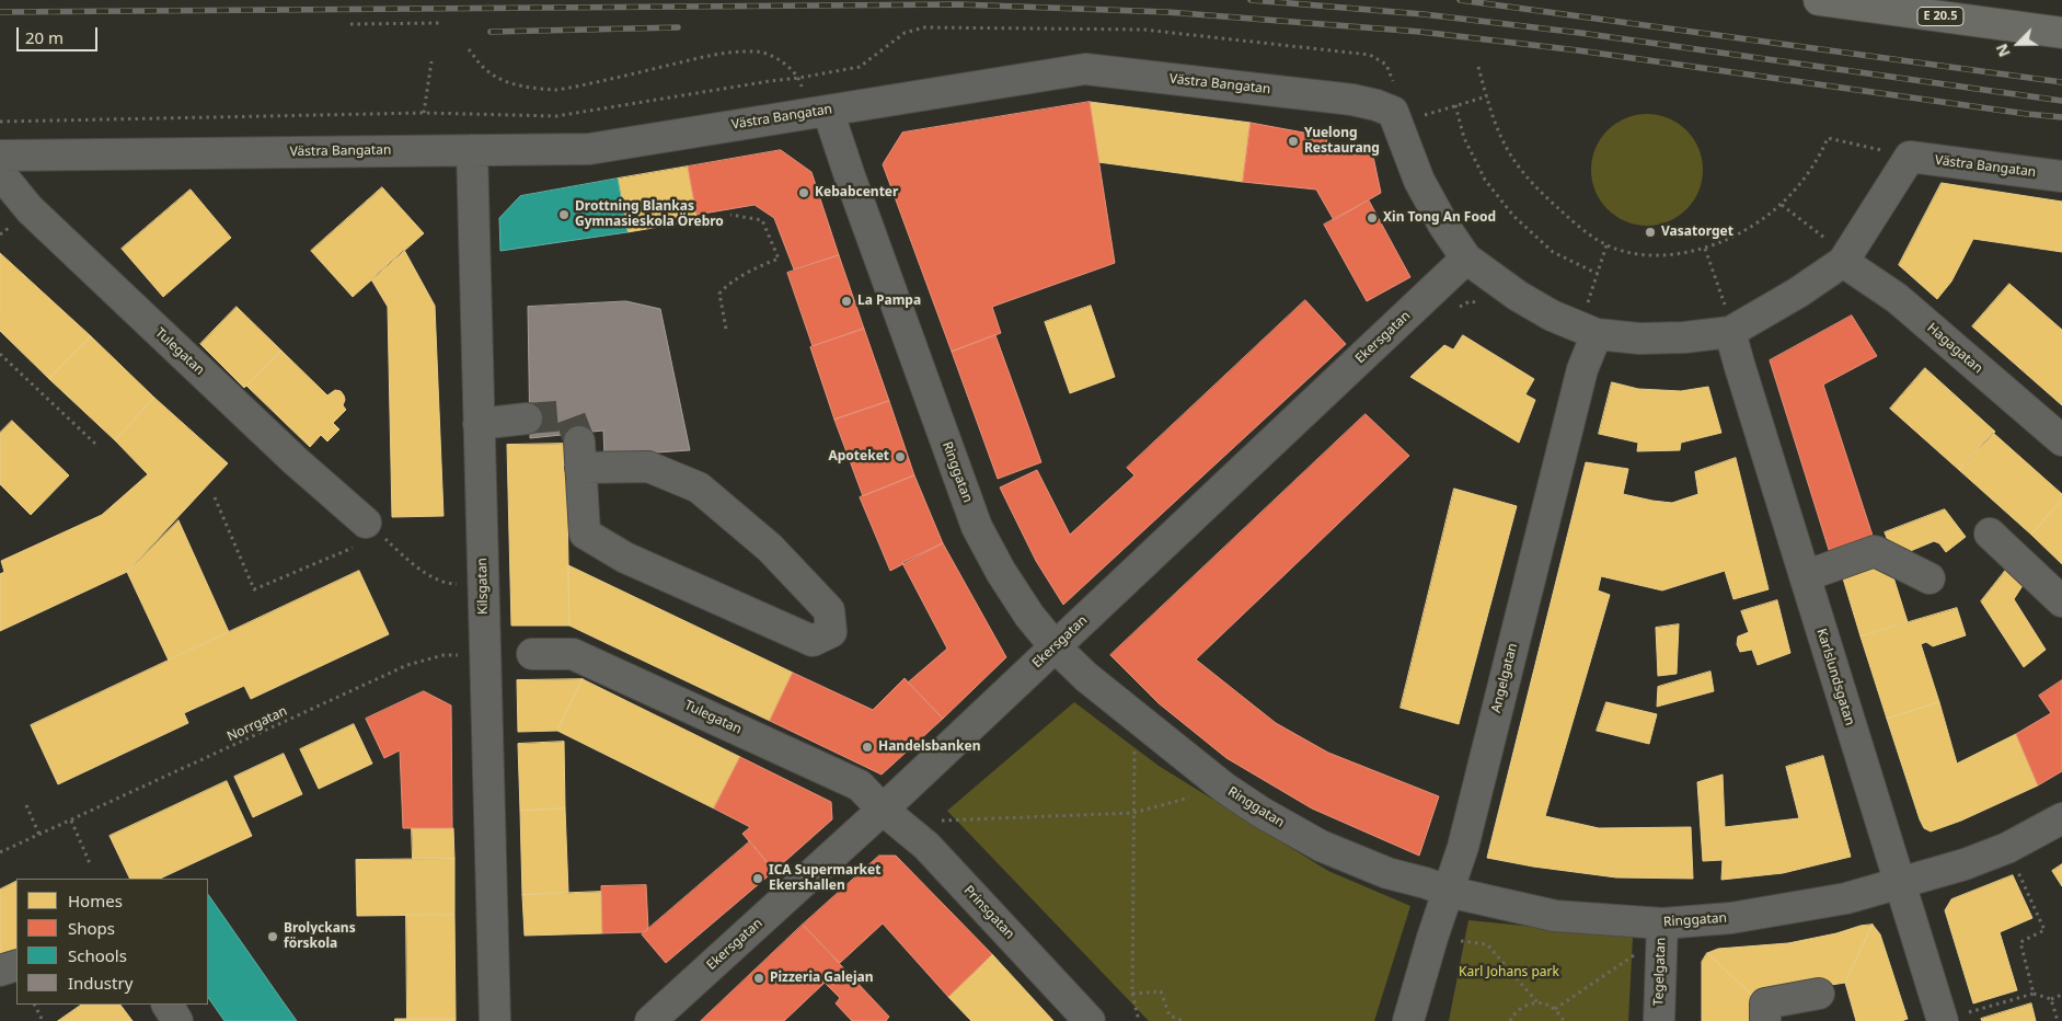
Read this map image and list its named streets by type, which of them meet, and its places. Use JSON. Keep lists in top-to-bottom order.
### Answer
{
  "streets": {
    "main road": ["E 20.5"],
    "street": [
      "Västra Bangatan",
      "Ekersgatan",
      "Hagagatan",
      "Tulegatan",
      "Ringgatan",
      "Kilsgatan",
      "Karlslundsgatan",
      "Angelgatan",
      "Prinsgatan",
      "Tegelgatan"
    ],
    "path": ["Norrgatan"]
  },
  "crossings": [
    ["Västra Bangatan", "Ringgatan"],
    ["Västra Bangatan", "Kilsgatan"],
    ["Ekersgatan", "Tulegatan"],
    ["Ekersgatan", "Ringgatan"],
    ["Ekersgatan", "Prinsgatan"],
    ["Tulegatan", "Prinsgatan"],
    ["Ringgatan", "Karlslundsgatan"],
    ["Ringgatan", "Angelgatan"],
    ["Ringgatan", "Tegelgatan"],
    ["Kilsgatan", "Norrgatan"]
  ],
  "parks": ["Karl Johans park"],
  "places": [
    "Yuelong Restaurang",
    "Kebabcenter",
    "Drottning Blankas Gymnasieskola Örebro",
    "Xin Tong An Food",
    "Vasatorget",
    "La Pampa",
    "Apoteket",
    "Handelsbanken",
    "ICA Supermarket Ekershallen",
    "Brolyckans förskola",
    "Pizzeria Galejan"
  ],
  "legend": [
    "Homes",
    "Shops",
    "Schools",
    "Industry"
  ],
  "scale_bar": "20 m",
  "north": "bottom left"
}
